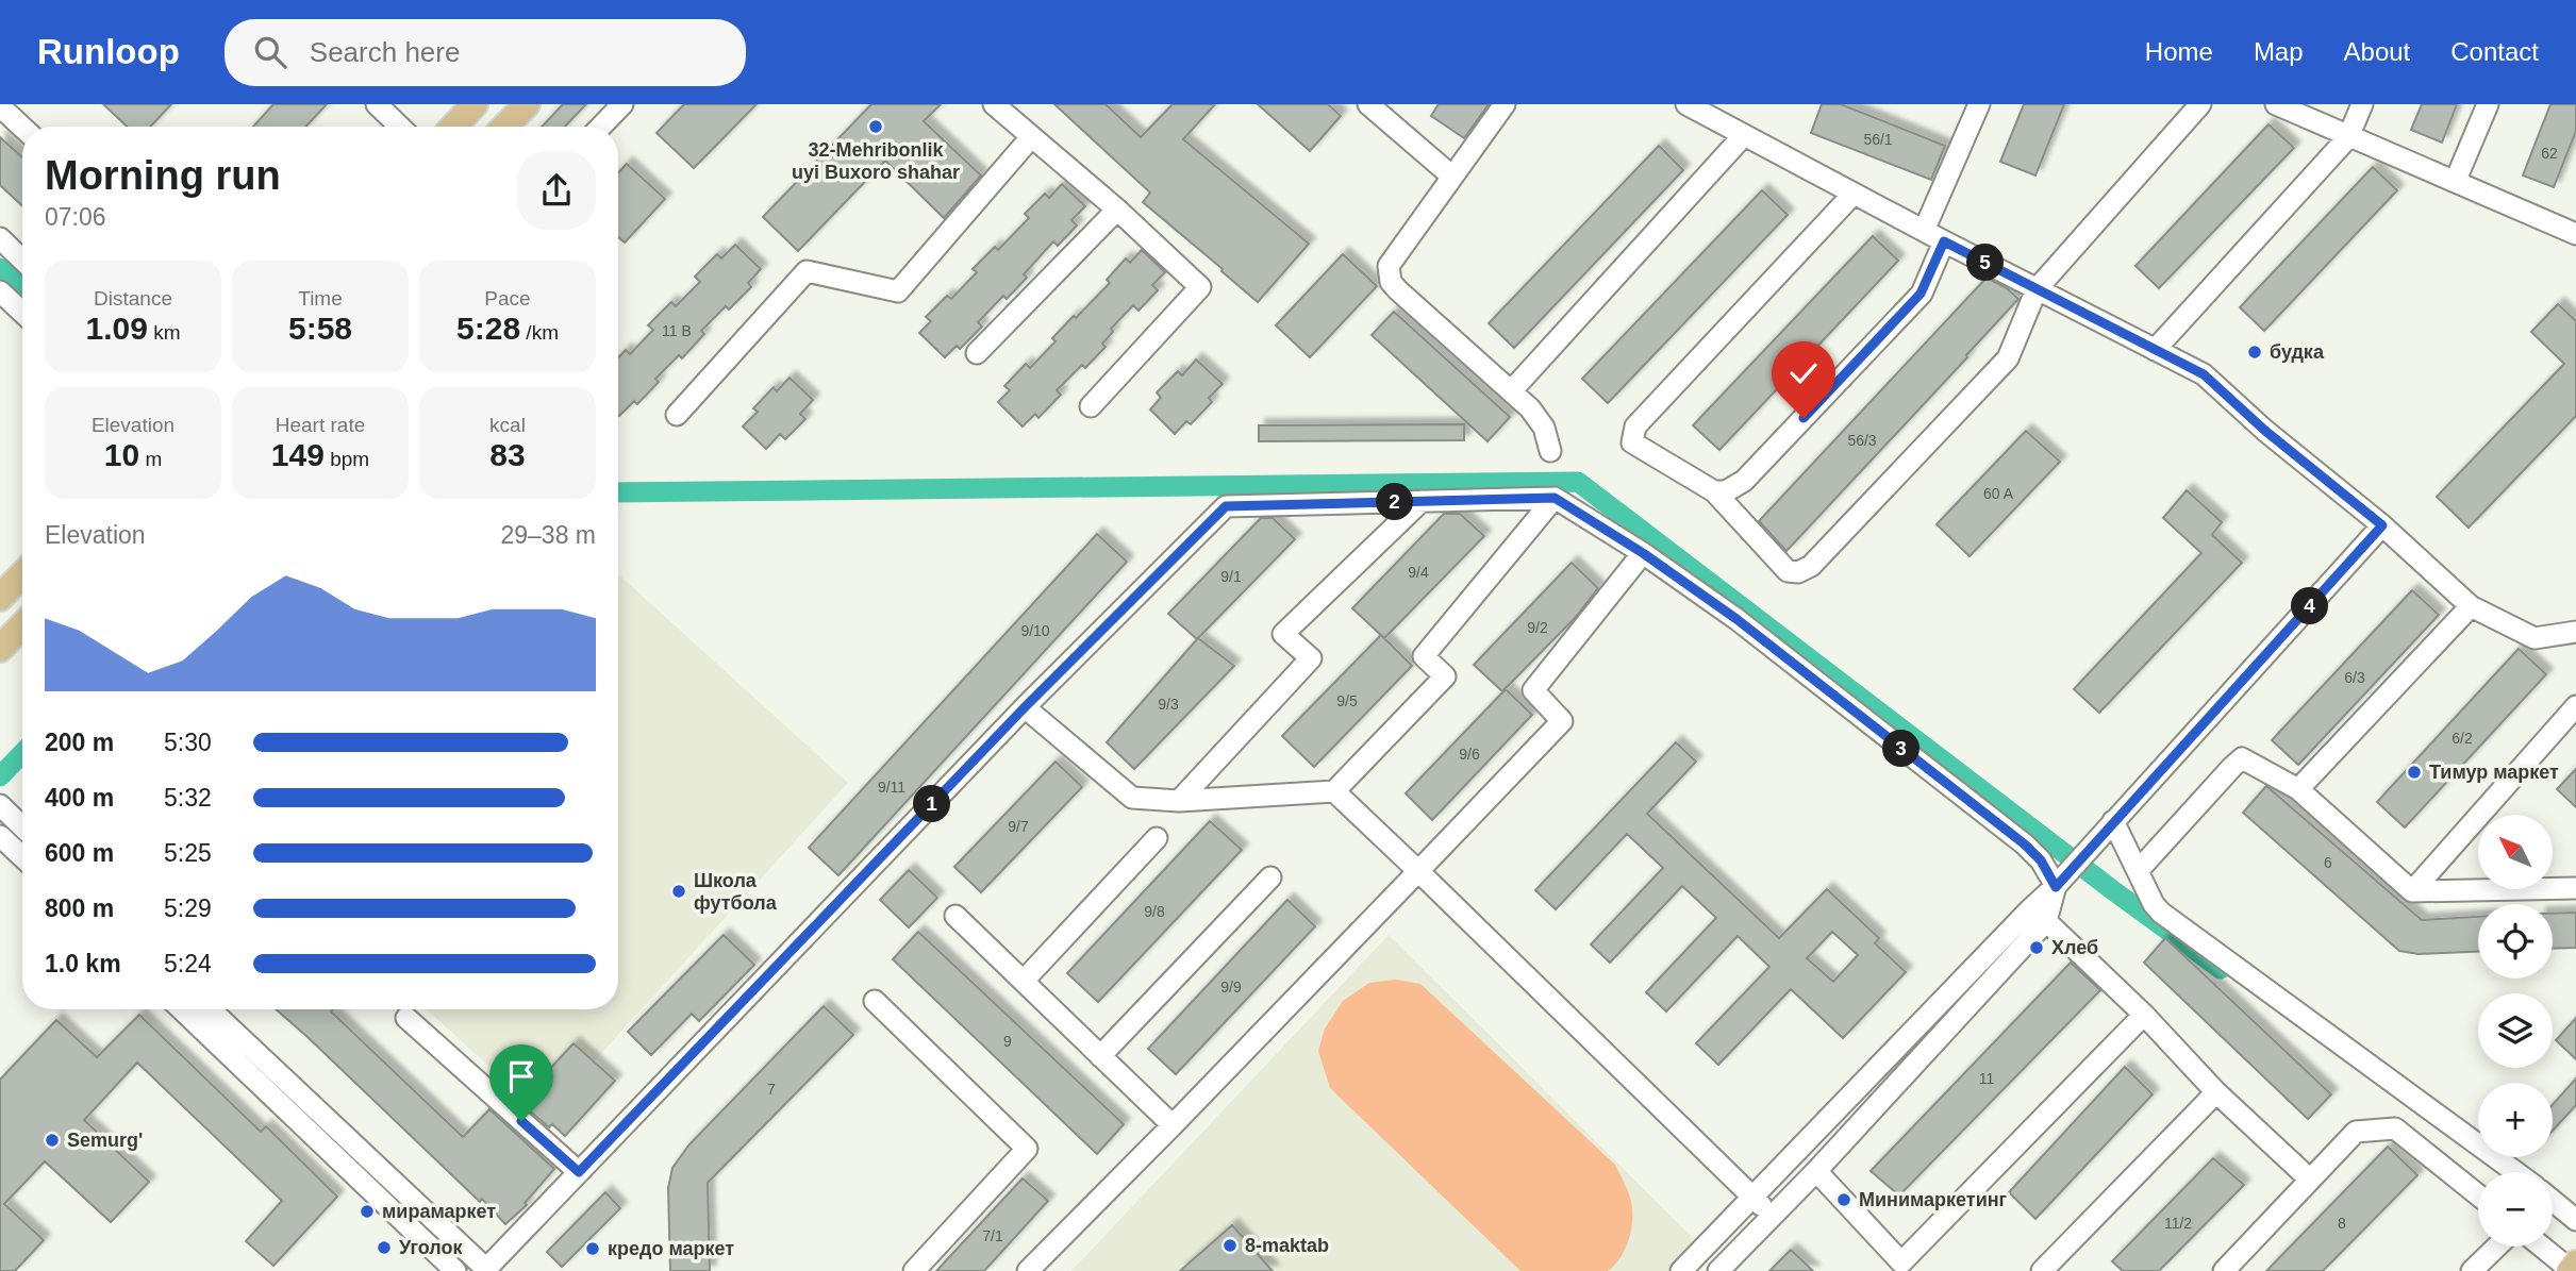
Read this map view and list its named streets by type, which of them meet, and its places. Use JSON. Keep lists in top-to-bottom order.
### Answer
{
  "places": [
    "32-Mehribonlik uyi Buxoro shahar",
    "будка",
    "Тимур маркет",
    "Школа футбола",
    "Хлеб",
    "Semurg'",
    "Минимаркетинг",
    "мирамаркет",
    "8-maktab",
    "Уголок",
    "кредо маркет"
  ],
  "house_numbers": [
    "56/1",
    "62",
    "11 B",
    "56/3",
    "60 A",
    "9/4",
    "9/1",
    "9/2",
    "9/10",
    "6/3",
    "9/5",
    "9/3",
    "6/2",
    "9/6",
    "9/11",
    "9/7",
    "6",
    "9/8",
    "9/9",
    "9",
    "11",
    "7",
    "11/2",
    "8",
    "7/1"
  ],
  "north": "top left",
  "page": {
    "header": "Runloop",
    "search": "Search here",
    "nav": [
      "Home",
      "Map",
      "About",
      "Contact"
    ],
    "heading": ["Morning run", "07:06"],
    "pins": [
      "5",
      "2",
      "4",
      "3",
      "1"
    ],
    "stats": [
      ["Distance", "1.09 km"],
      ["Time", "5:58"],
      ["Pace", "5:28 /km"],
      ["Elevation", "10 m"],
      ["Heart rate", "149 bpm"],
      ["kcal", "83"]
    ],
    "chart": ["Elevation", "29–38 m"],
    "list": [
      {
        "name": "200 m",
        "note": "5:30"
      },
      {
        "name": "400 m",
        "note": "5:32"
      },
      {
        "name": "600 m",
        "note": "5:25"
      },
      {
        "name": "800 m",
        "note": "5:29"
      },
      {
        "name": "1.0 km",
        "note": "5:24"
      }
    ],
    "map_buttons": ["+", "−"]
  }
}
